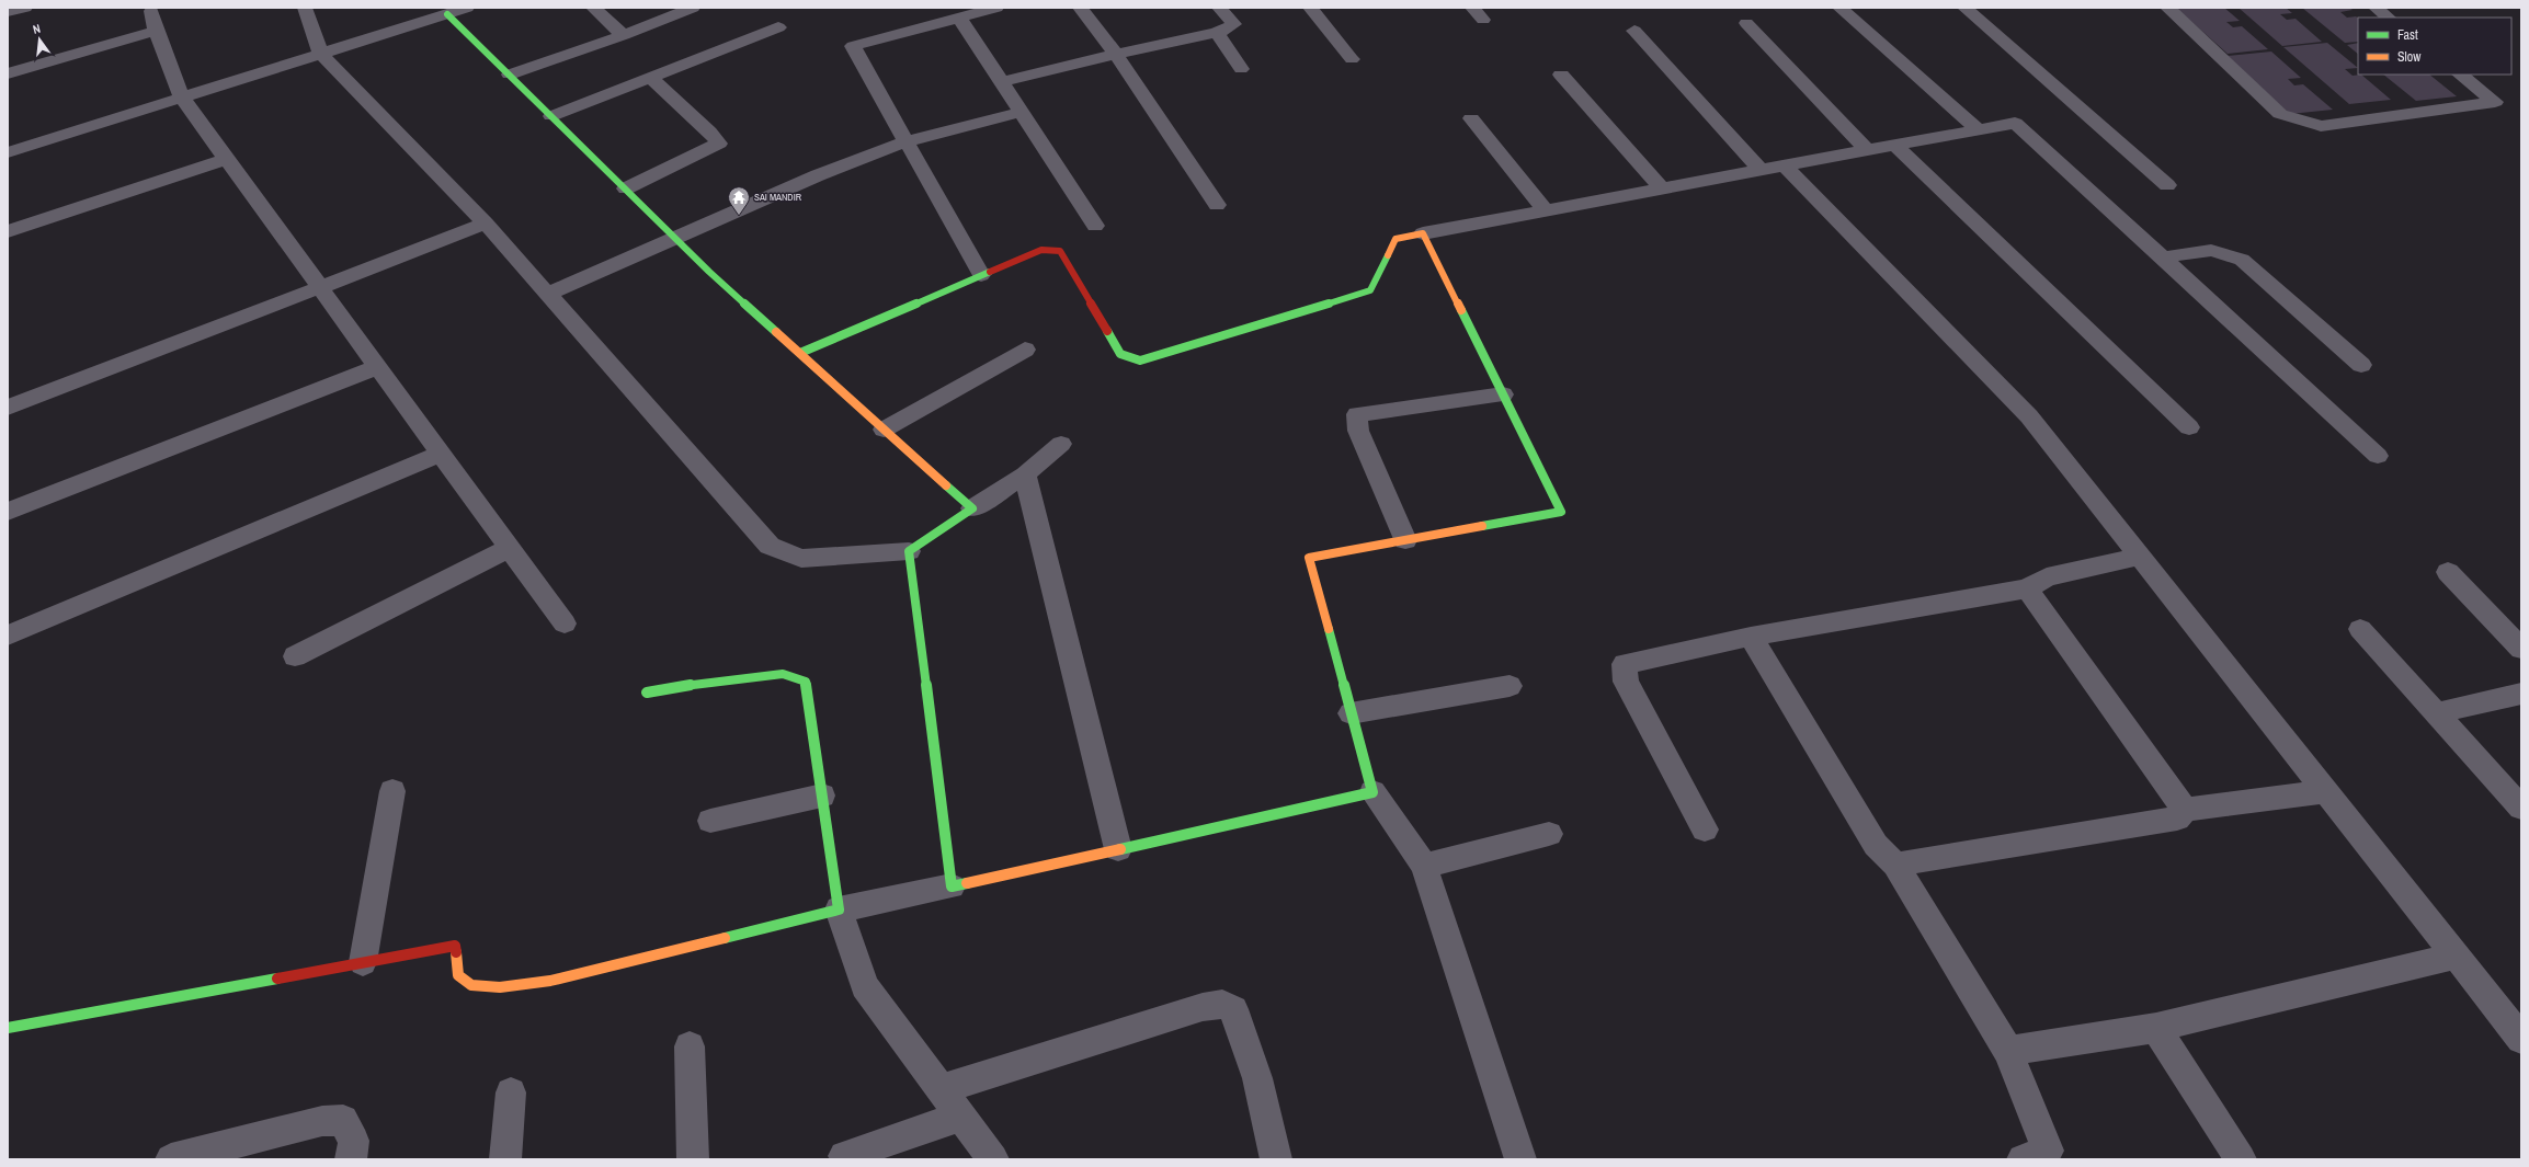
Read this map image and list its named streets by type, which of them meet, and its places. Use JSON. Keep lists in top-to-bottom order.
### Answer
{
  "places": {
    "temple": ["SAI MANDIR"]
  },
  "legend": ["Fast", "Slow"],
  "north": "top"
}
